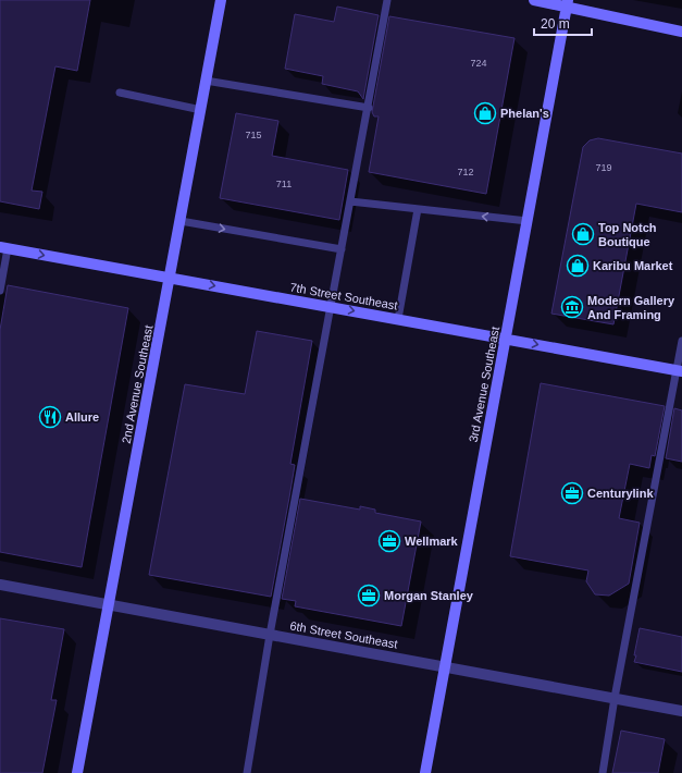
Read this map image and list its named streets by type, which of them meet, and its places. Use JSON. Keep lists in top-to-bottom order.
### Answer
{
  "streets": {
    "main road": ["7th Street Southeast", "2nd Avenue Southeast", "3rd Avenue Southeast"],
    "street": ["6th Street Southeast"]
  },
  "crossings": [
    ["7th Street Southeast", "2nd Avenue Southeast"],
    ["7th Street Southeast", "3rd Avenue Southeast"],
    ["2nd Avenue Southeast", "6th Street Southeast"],
    ["3rd Avenue Southeast", "6th Street Southeast"]
  ],
  "one_way": ["7th Street Southeast"],
  "places": {
    "shop": ["Phelan's", "Top Notch Boutique", "Karibu Market"],
    "museum": ["Modern Gallery And Framing"],
    "restaurant": ["Allure"],
    "office": ["Centurylink", "Wellmark", "Morgan Stanley"]
  },
  "house_numbers": [
    "724",
    "715",
    "719",
    "712",
    "711"
  ],
  "scale_bar": "20 m"
}
